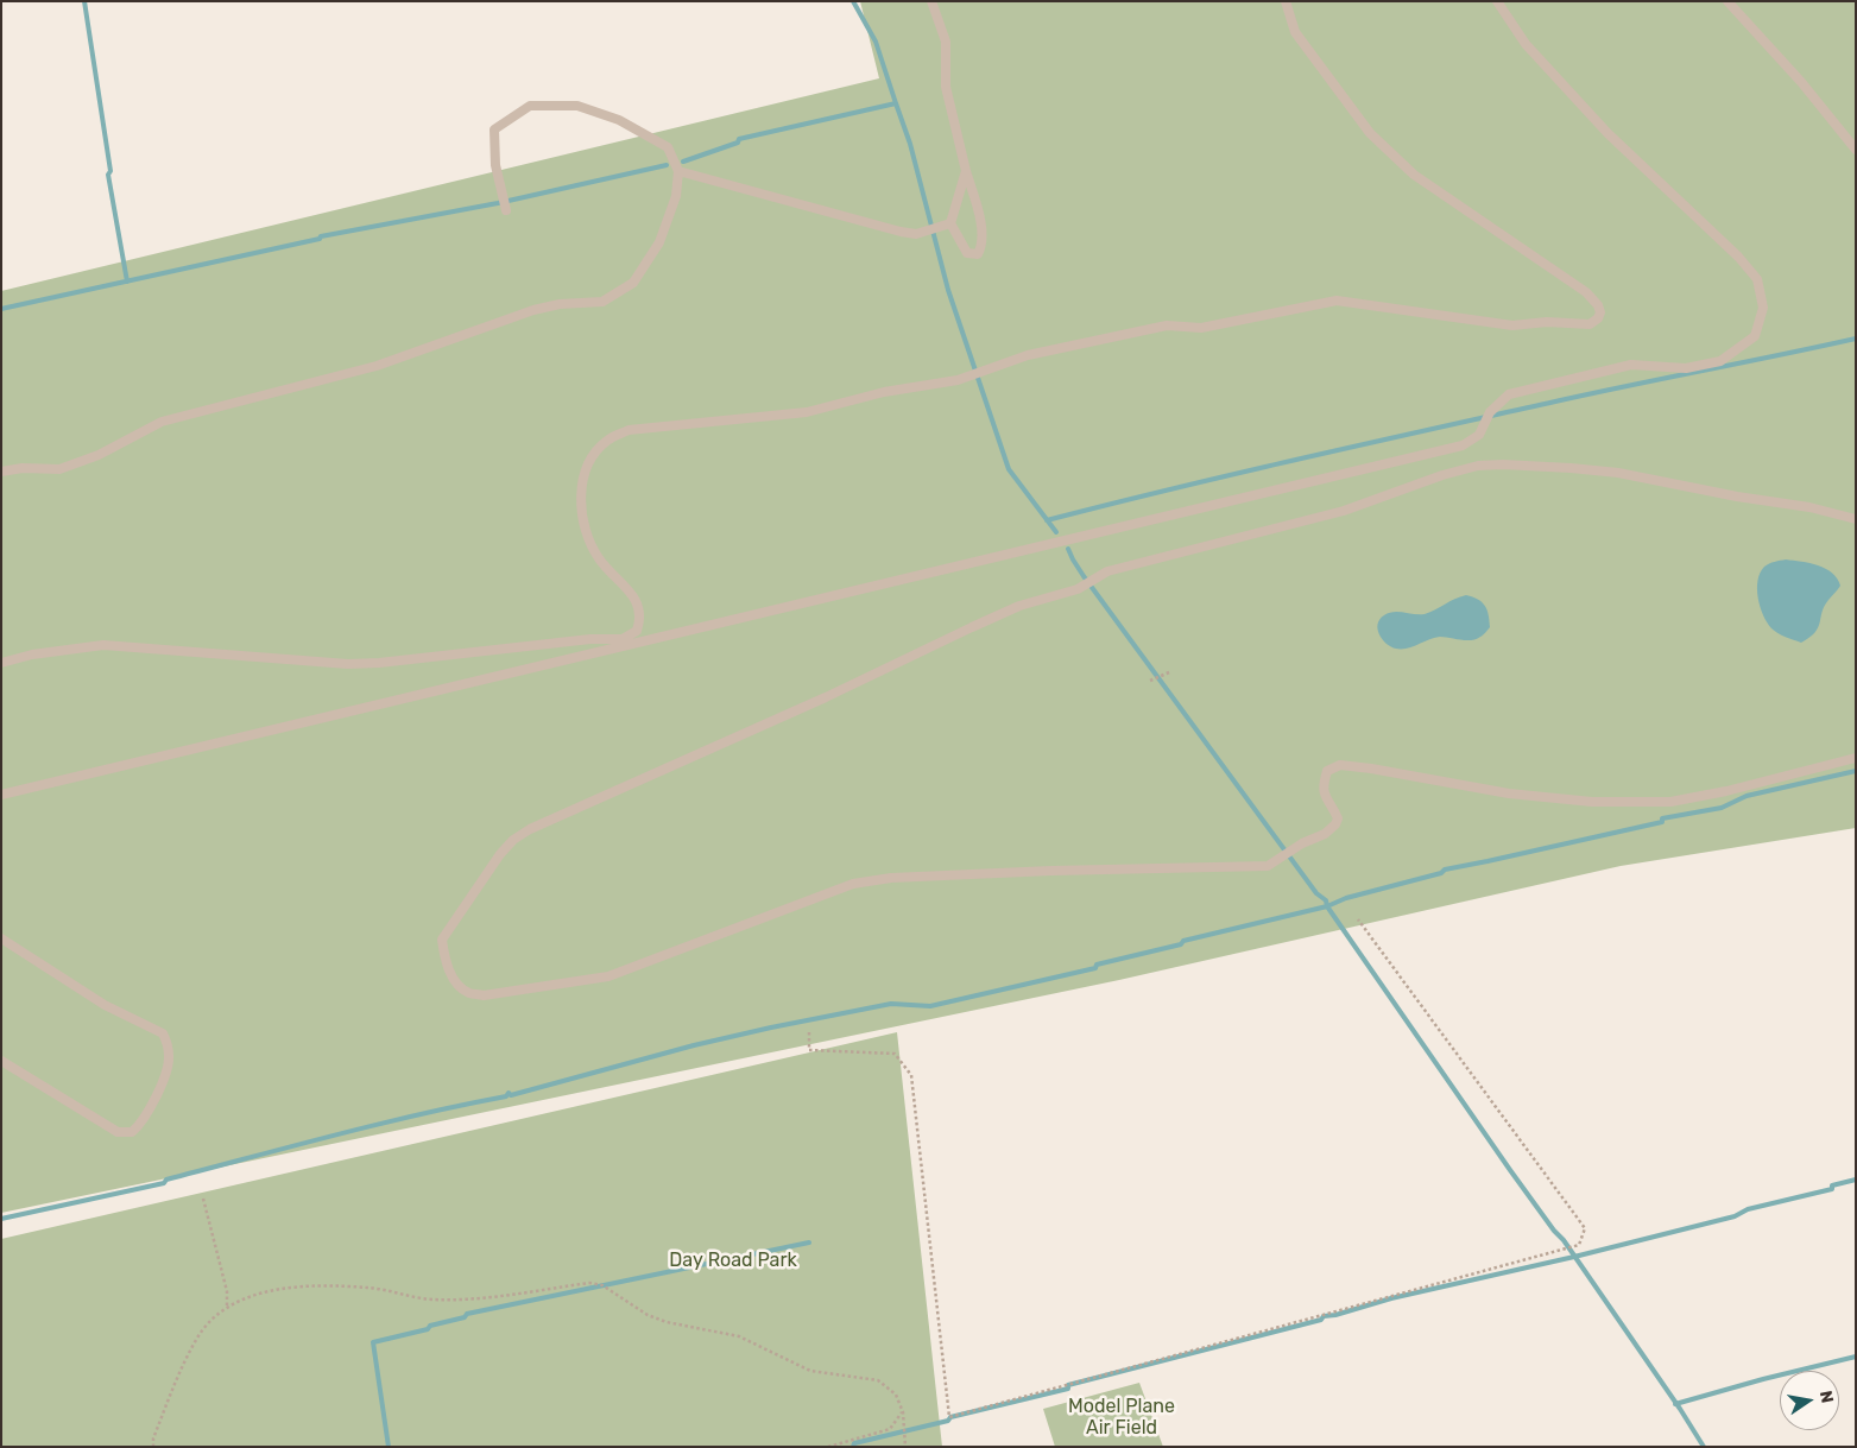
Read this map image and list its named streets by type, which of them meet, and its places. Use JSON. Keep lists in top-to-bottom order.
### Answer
{
  "parks": ["Day Road Park", "Model Plane Air Field"],
  "north": "right"
}
